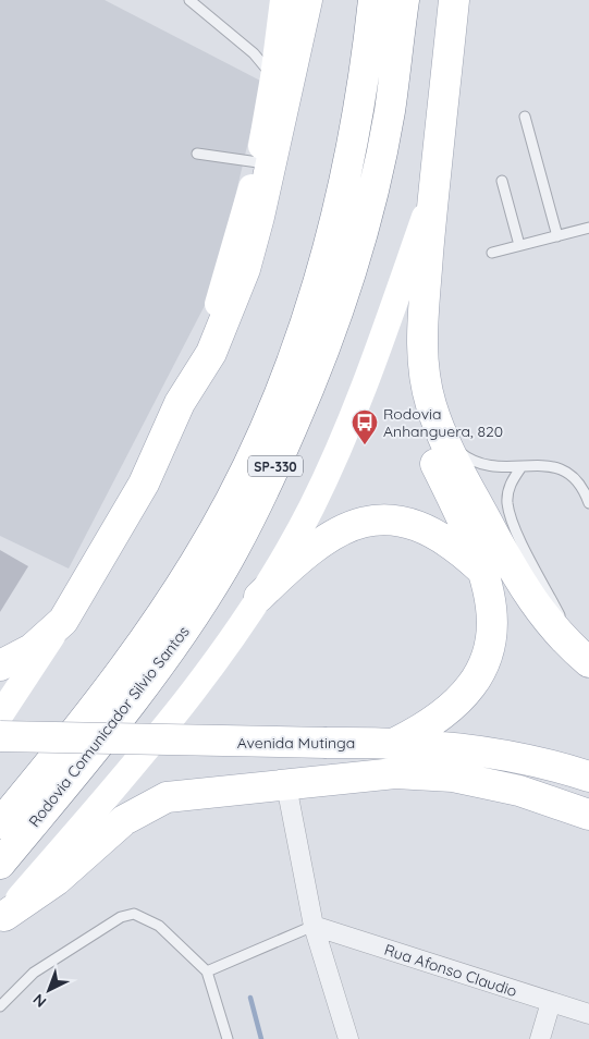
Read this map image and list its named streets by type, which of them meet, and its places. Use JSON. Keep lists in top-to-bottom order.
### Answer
{
  "streets": {
    "main road": ["SP-330", "Rodovia Comunicador Silvio Santos", "Avenida Mutinga"],
    "street": ["Rua Afonso Claudio"]
  },
  "places": {
    "bus stop": ["Rodovia Anhanguera, 820"]
  },
  "north": "bottom left"
}
